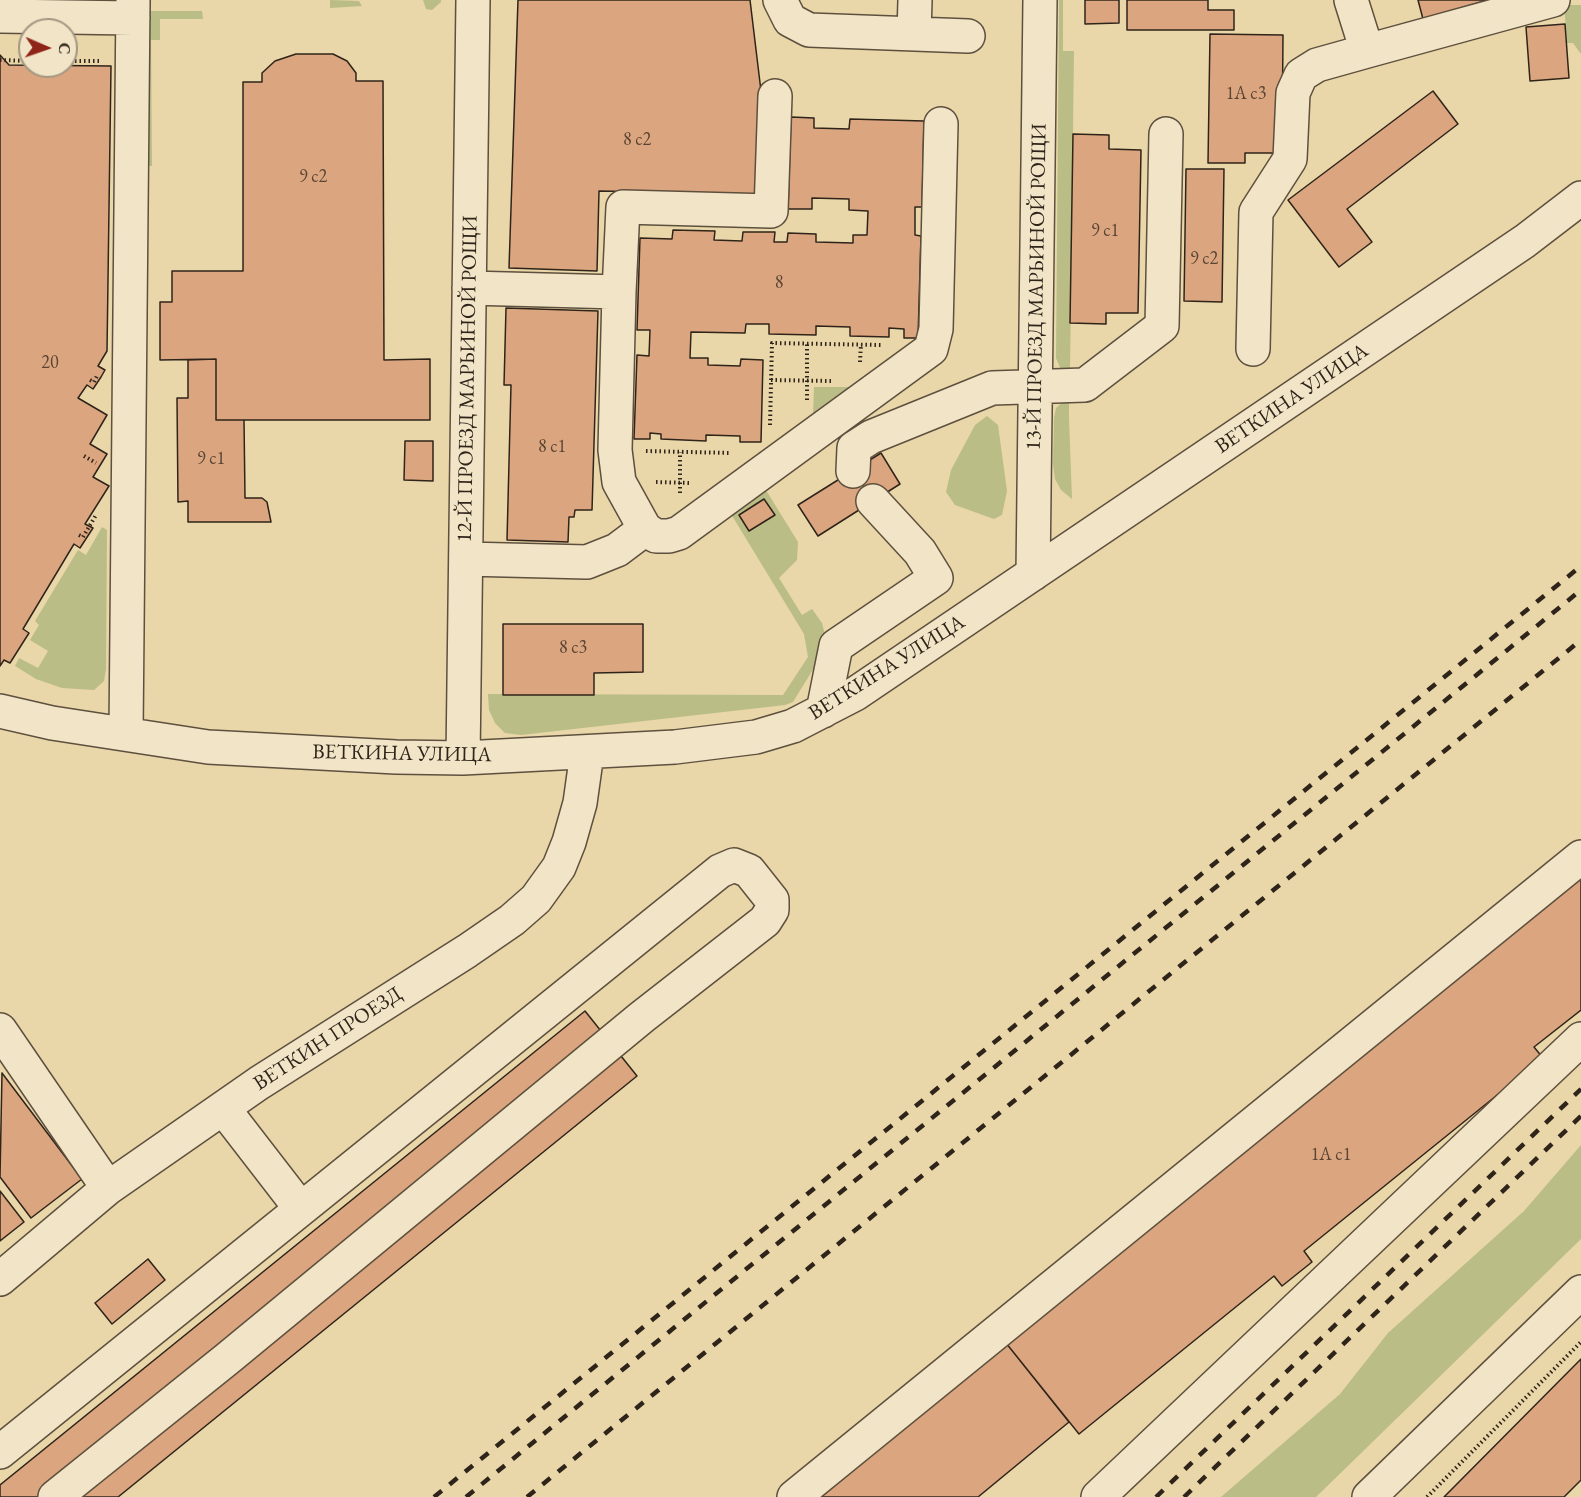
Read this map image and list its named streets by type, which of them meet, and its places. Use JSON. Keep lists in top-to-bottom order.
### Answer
{
  "streets": {
    "street": [
      "13-Й ПРОЕЗД МАРЬИНОЙ РОЩИ",
      "12-Й ПРОЕЗД МАРЬИНОЙ РОЩИ",
      "ВЕТКИНА УЛИЦА",
      "ВЕТКИН ПРОЕЗД"
    ]
  },
  "crossings": [
    ["13-Й ПРОЕЗД МАРЬИНОЙ РОЩИ", "ВЕТКИНА УЛИЦА"],
    ["12-Й ПРОЕЗД МАРЬИНОЙ РОЩИ", "ВЕТКИНА УЛИЦА"],
    ["ВЕТКИНА УЛИЦА", "ВЕТКИН ПРОЕЗД"]
  ],
  "house_numbers": [
    "1А с3",
    "8 с2",
    "9 с2",
    "9 с1",
    "9 с2",
    "8",
    "20",
    "8 с1",
    "9 c1",
    "8 с3",
    "1А с1"
  ],
  "north": "right"
}
